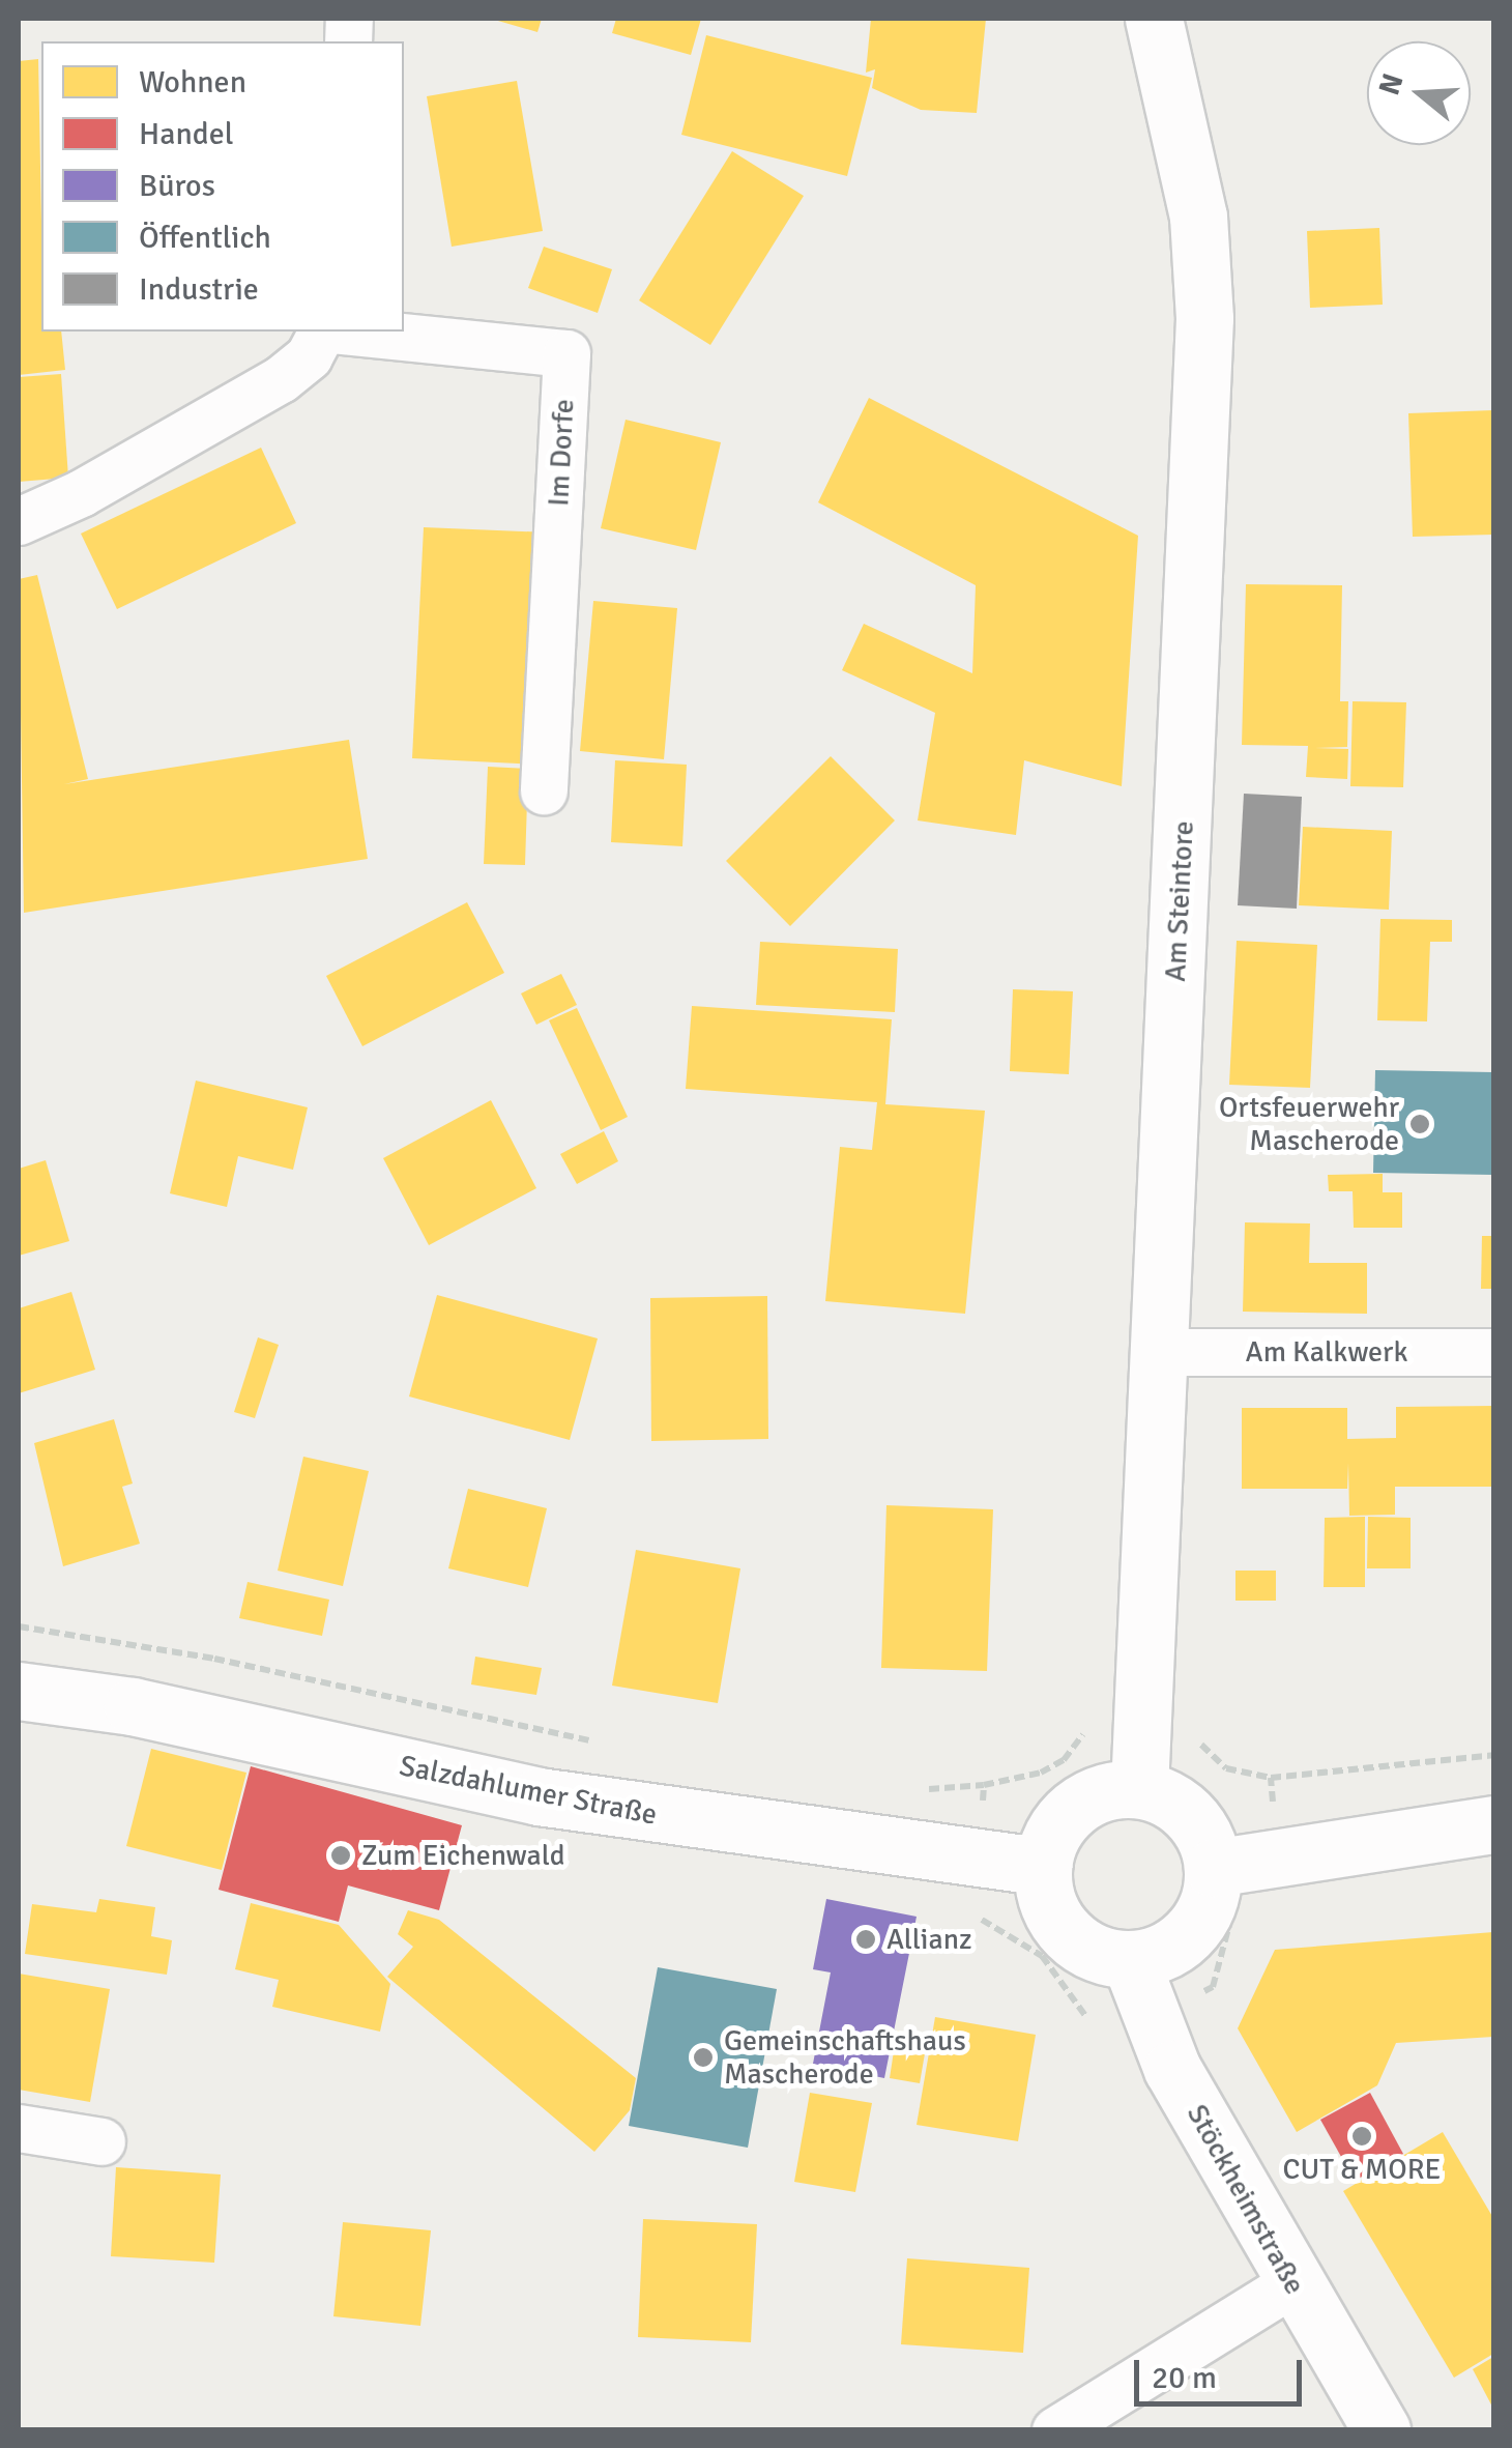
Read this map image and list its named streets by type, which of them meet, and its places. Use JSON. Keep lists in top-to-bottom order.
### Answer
{
  "streets": {
    "main road": ["Am Steintore", "Salzdahlumer Straße", "Stöckheimstraße"],
    "street": ["Im Dorfe", "Am Kalkwerk"]
  },
  "crossings": [
    ["Am Steintore", "Am Kalkwerk"],
    ["Am Steintore", "Salzdahlumer Straße"],
    ["Am Steintore", "Stöckheimstraße"],
    ["Salzdahlumer Straße", "Stöckheimstraße"]
  ],
  "places": [
    "Ortsfeuerwehr Mascherode",
    "Zum Eichenwald",
    "Allianz",
    "Gemeinschaftshaus Mascherode",
    "CUT & MORE"
  ],
  "legend": [
    "Wohnen",
    "Handel",
    "Büros",
    "Öffentlich",
    "Industrie"
  ],
  "scale_bar": "20 m",
  "north": "left"
}
